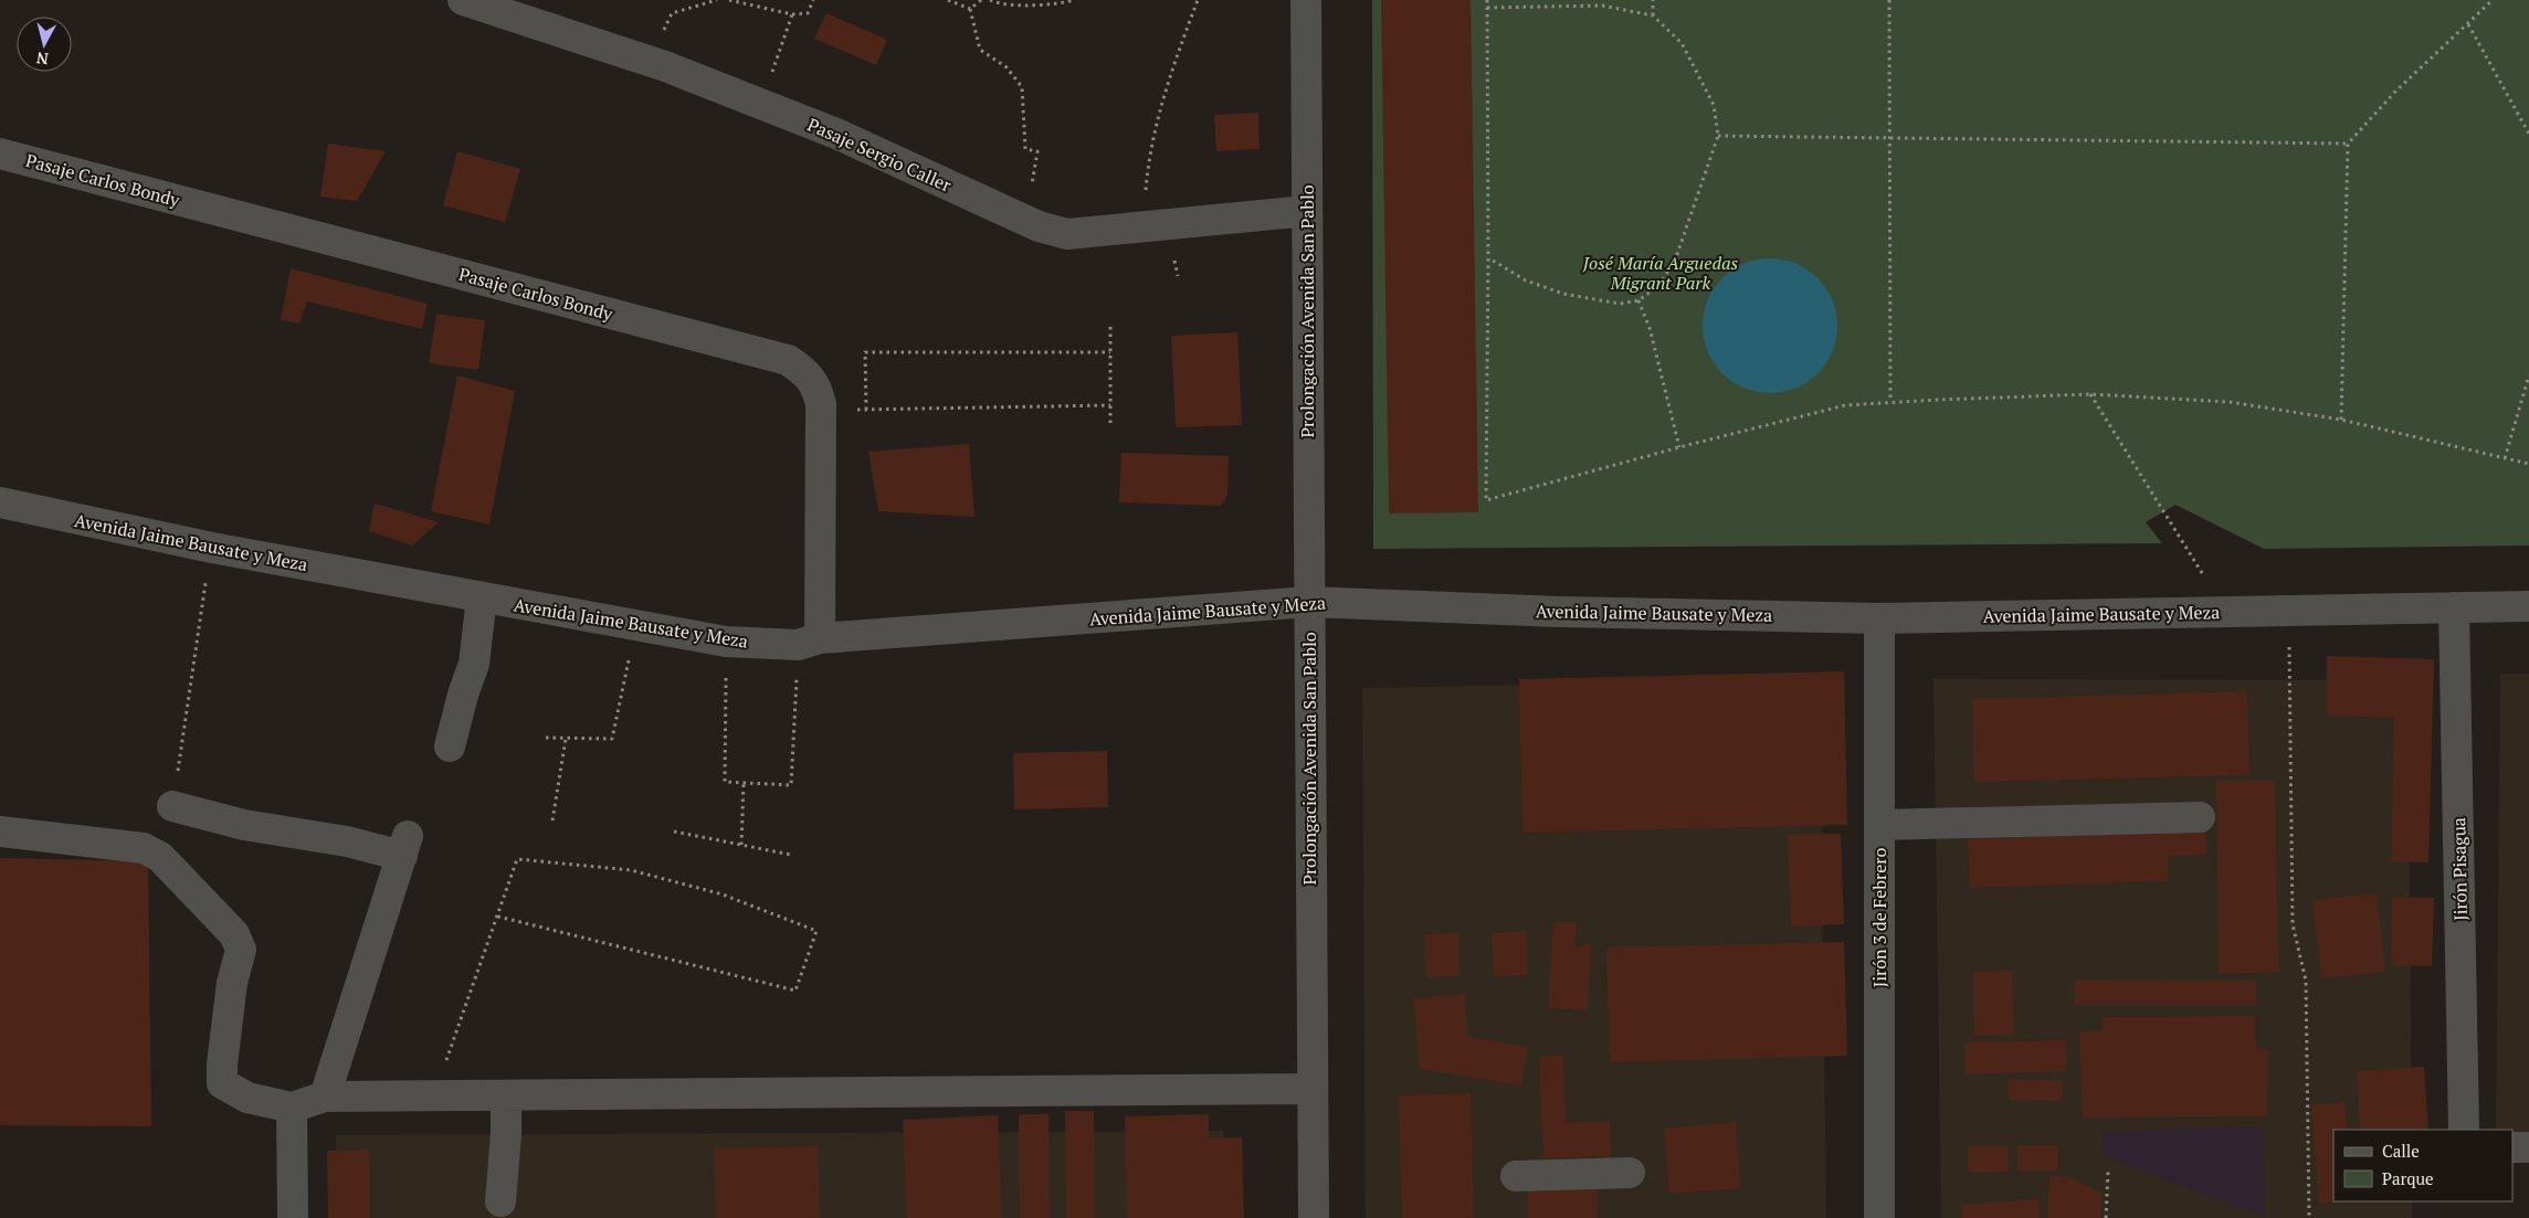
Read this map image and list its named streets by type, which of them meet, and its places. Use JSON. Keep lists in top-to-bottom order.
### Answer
{
  "streets": {
    "street": [
      "Pasaje Sergio Caller",
      "Pasaje Carlos Bondy",
      "Prolongación Avenida San Pablo",
      "Avenida Jaime Bausate y Meza",
      "Jirón Pisagua",
      "Jirón 3 de Febrero"
    ]
  },
  "crossings": [
    ["Pasaje Sergio Caller", "Prolongación Avenida San Pablo"],
    ["Pasaje Carlos Bondy", "Avenida Jaime Bausate y Meza"],
    ["Prolongación Avenida San Pablo", "Avenida Jaime Bausate y Meza"],
    ["Avenida Jaime Bausate y Meza", "Jirón Pisagua"],
    ["Avenida Jaime Bausate y Meza", "Jirón 3 de Febrero"]
  ],
  "parks": ["José María Arguedas Migrant Park"],
  "legend": ["Calle", "Parque"],
  "north": "bottom"
}
